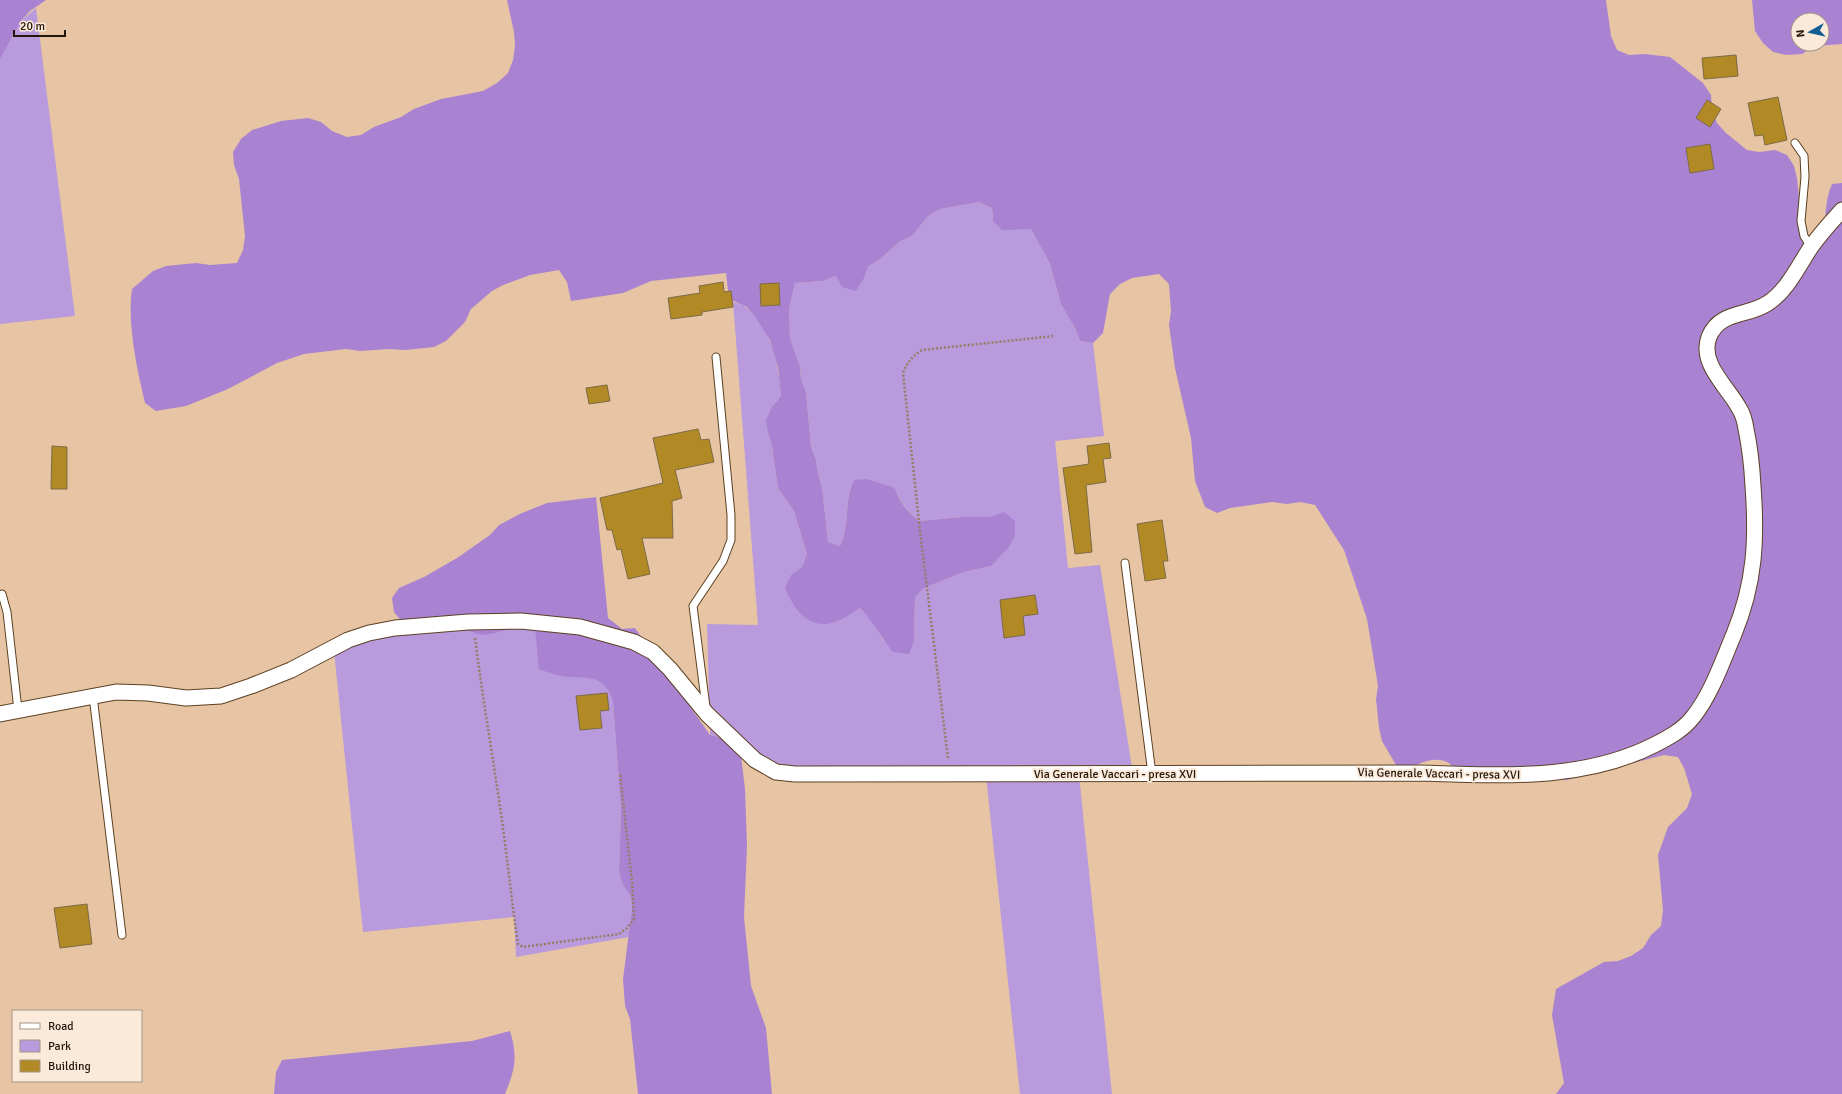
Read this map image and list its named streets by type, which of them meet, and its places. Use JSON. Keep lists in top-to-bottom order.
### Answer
{
  "streets": {
    "street": ["Via Generale Vaccari - presa XVI"]
  },
  "legend": ["Road", "Park", "Building"],
  "scale_bar": "20 m",
  "north": "left"
}
